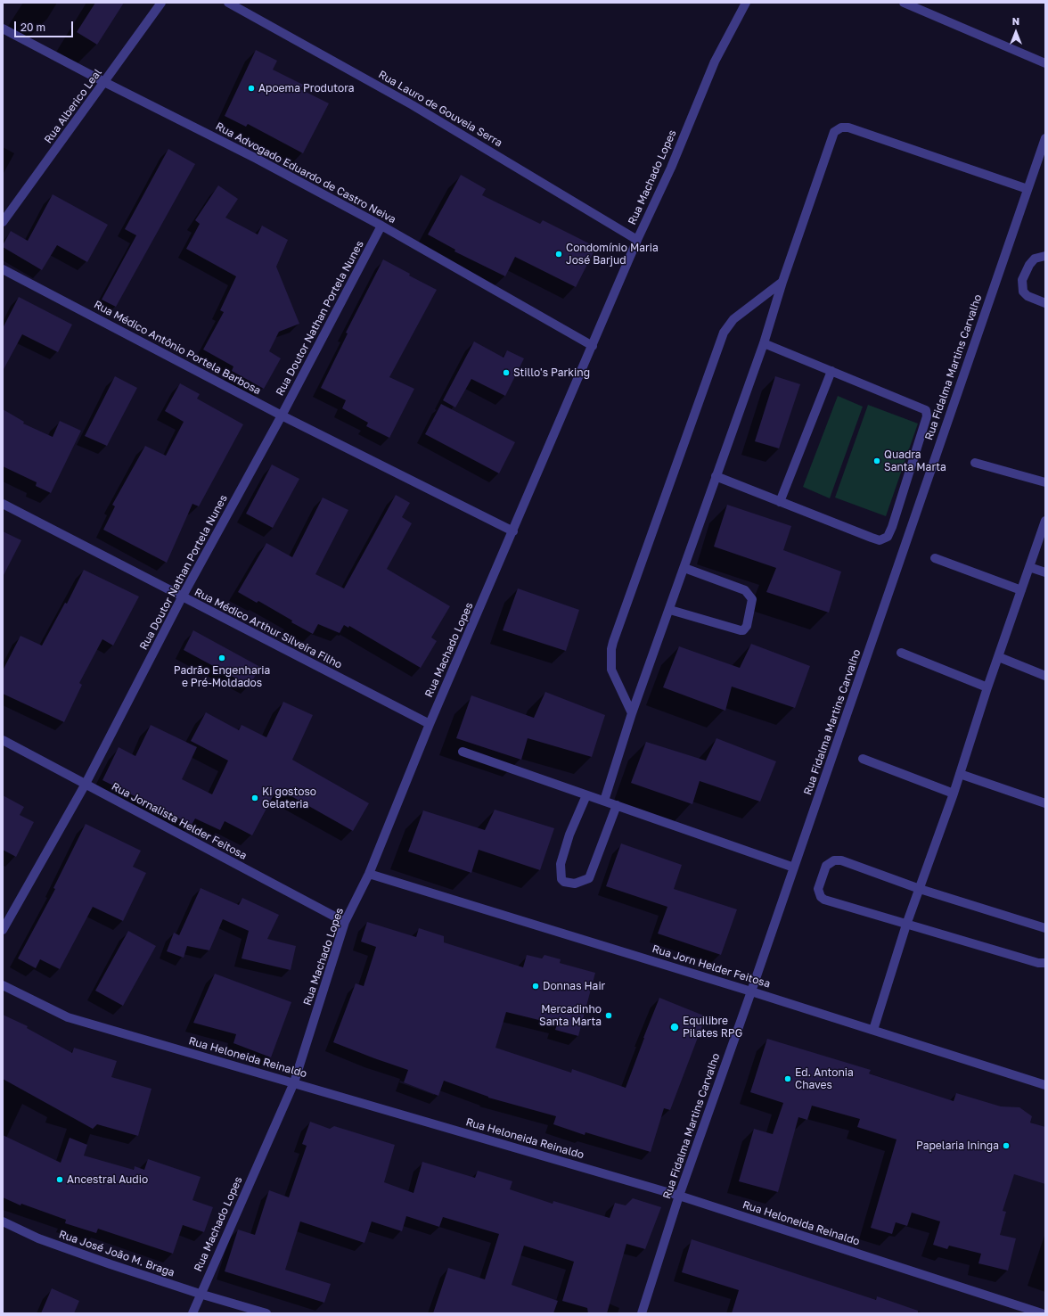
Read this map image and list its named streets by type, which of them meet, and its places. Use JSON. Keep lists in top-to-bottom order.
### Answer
{
  "streets": {
    "street": [
      "Rua Alberico Leal",
      "Rua Lauro de Gouveia Serra",
      "Rua Advogado Eduardo de Castro Neiva",
      "Rua Machado Lopes",
      "Rua Doutor Nathan Portela Nunes",
      "Rua Médico Antônio Portela Barbosa",
      "Rua Fidalma Martins Carvalho",
      "Rua Médico Arthur Silveira Filho",
      "Rua Jornalista Helder Feitosa",
      "Rua Jorn Helder Feitosa",
      "Rua Heloneida Reinaldo",
      "Rua José João M. Braga"
    ]
  },
  "crossings": [
    ["Rua Alberico Leal", "Rua Advogado Eduardo de Castro Neiva"],
    ["Rua Lauro de Gouveia Serra", "Rua Machado Lopes"],
    ["Rua Advogado Eduardo de Castro Neiva", "Rua Machado Lopes"],
    ["Rua Advogado Eduardo de Castro Neiva", "Rua Doutor Nathan Portela Nunes"],
    ["Rua Machado Lopes", "Rua Médico Antônio Portela Barbosa"],
    ["Rua Machado Lopes", "Rua Médico Arthur Silveira Filho"],
    ["Rua Machado Lopes", "Rua Jornalista Helder Feitosa"],
    ["Rua Machado Lopes", "Rua Jorn Helder Feitosa"],
    ["Rua Machado Lopes", "Rua Heloneida Reinaldo"],
    ["Rua Machado Lopes", "Rua José João M. Braga"],
    ["Rua Doutor Nathan Portela Nunes", "Rua Médico Antônio Portela Barbosa"],
    ["Rua Doutor Nathan Portela Nunes", "Rua Médico Arthur Silveira Filho"],
    ["Rua Doutor Nathan Portela Nunes", "Rua Jornalista Helder Feitosa"],
    ["Rua Fidalma Martins Carvalho", "Rua Jorn Helder Feitosa"],
    ["Rua Fidalma Martins Carvalho", "Rua Heloneida Reinaldo"]
  ],
  "places": [
    "Apoema Produtora",
    "Condomínio Maria José Barjud",
    "Stillo's Parking",
    "Quadra Santa Marta",
    "Padrão Engenharia e Pré-Moldados",
    "Ki gostoso Gelateria",
    "Donnas Hair",
    "Mercadinho Santa Marta",
    "Equilibre Pilates RPG",
    "Ed. Antonia Chaves",
    "Papelaria Ininga",
    "Ancestral Audio"
  ],
  "scale_bar": "20 m",
  "north": "top"
}
